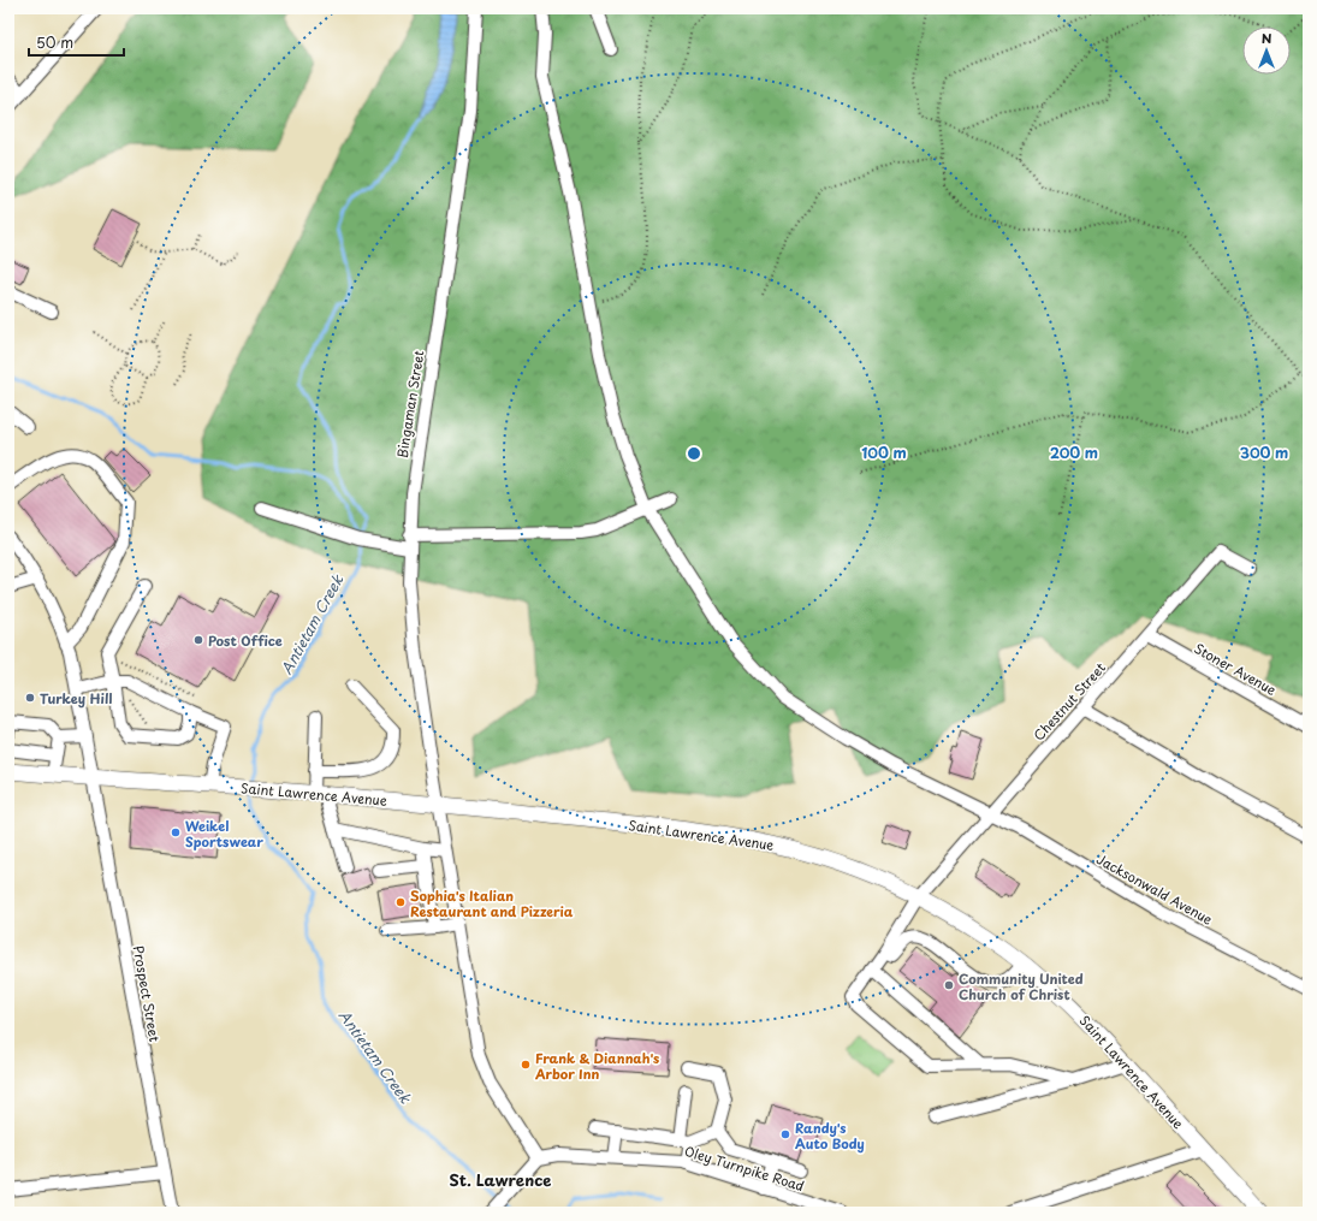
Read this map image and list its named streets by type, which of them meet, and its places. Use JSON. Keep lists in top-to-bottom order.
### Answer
{
  "streets": {
    "main road": ["Saint Lawrence Avenue"],
    "street": [
      "Bingaman Street",
      "Stoner Avenue",
      "Chestnut Street",
      "Jacksonwald Avenue",
      "Prospect Street",
      "Oley Turnpike Road"
    ]
  },
  "crossings": [
    ["Bingaman Street", "Saint Lawrence Avenue"],
    ["Bingaman Street", "Oley Turnpike Road"],
    ["Stoner Avenue", "Chestnut Street"],
    ["Chestnut Street", "Saint Lawrence Avenue"],
    ["Chestnut Street", "Jacksonwald Avenue"],
    ["Saint Lawrence Avenue", "Prospect Street"]
  ],
  "districts": ["St. Lawrence"],
  "water": ["Antietam Creek"],
  "places": [
    "Post Office",
    "Turkey Hill",
    "Weikel Sportswear",
    "Sophia's Italian Restaurant and Pizzeria",
    "Community United Church of Christ",
    "Frank & Diannah's Arbor Inn",
    "Randy's Auto Body"
  ],
  "scale_bar": "50 m",
  "north": "top",
  "rings": ["100 m", "200 m", "300 m"]
}
